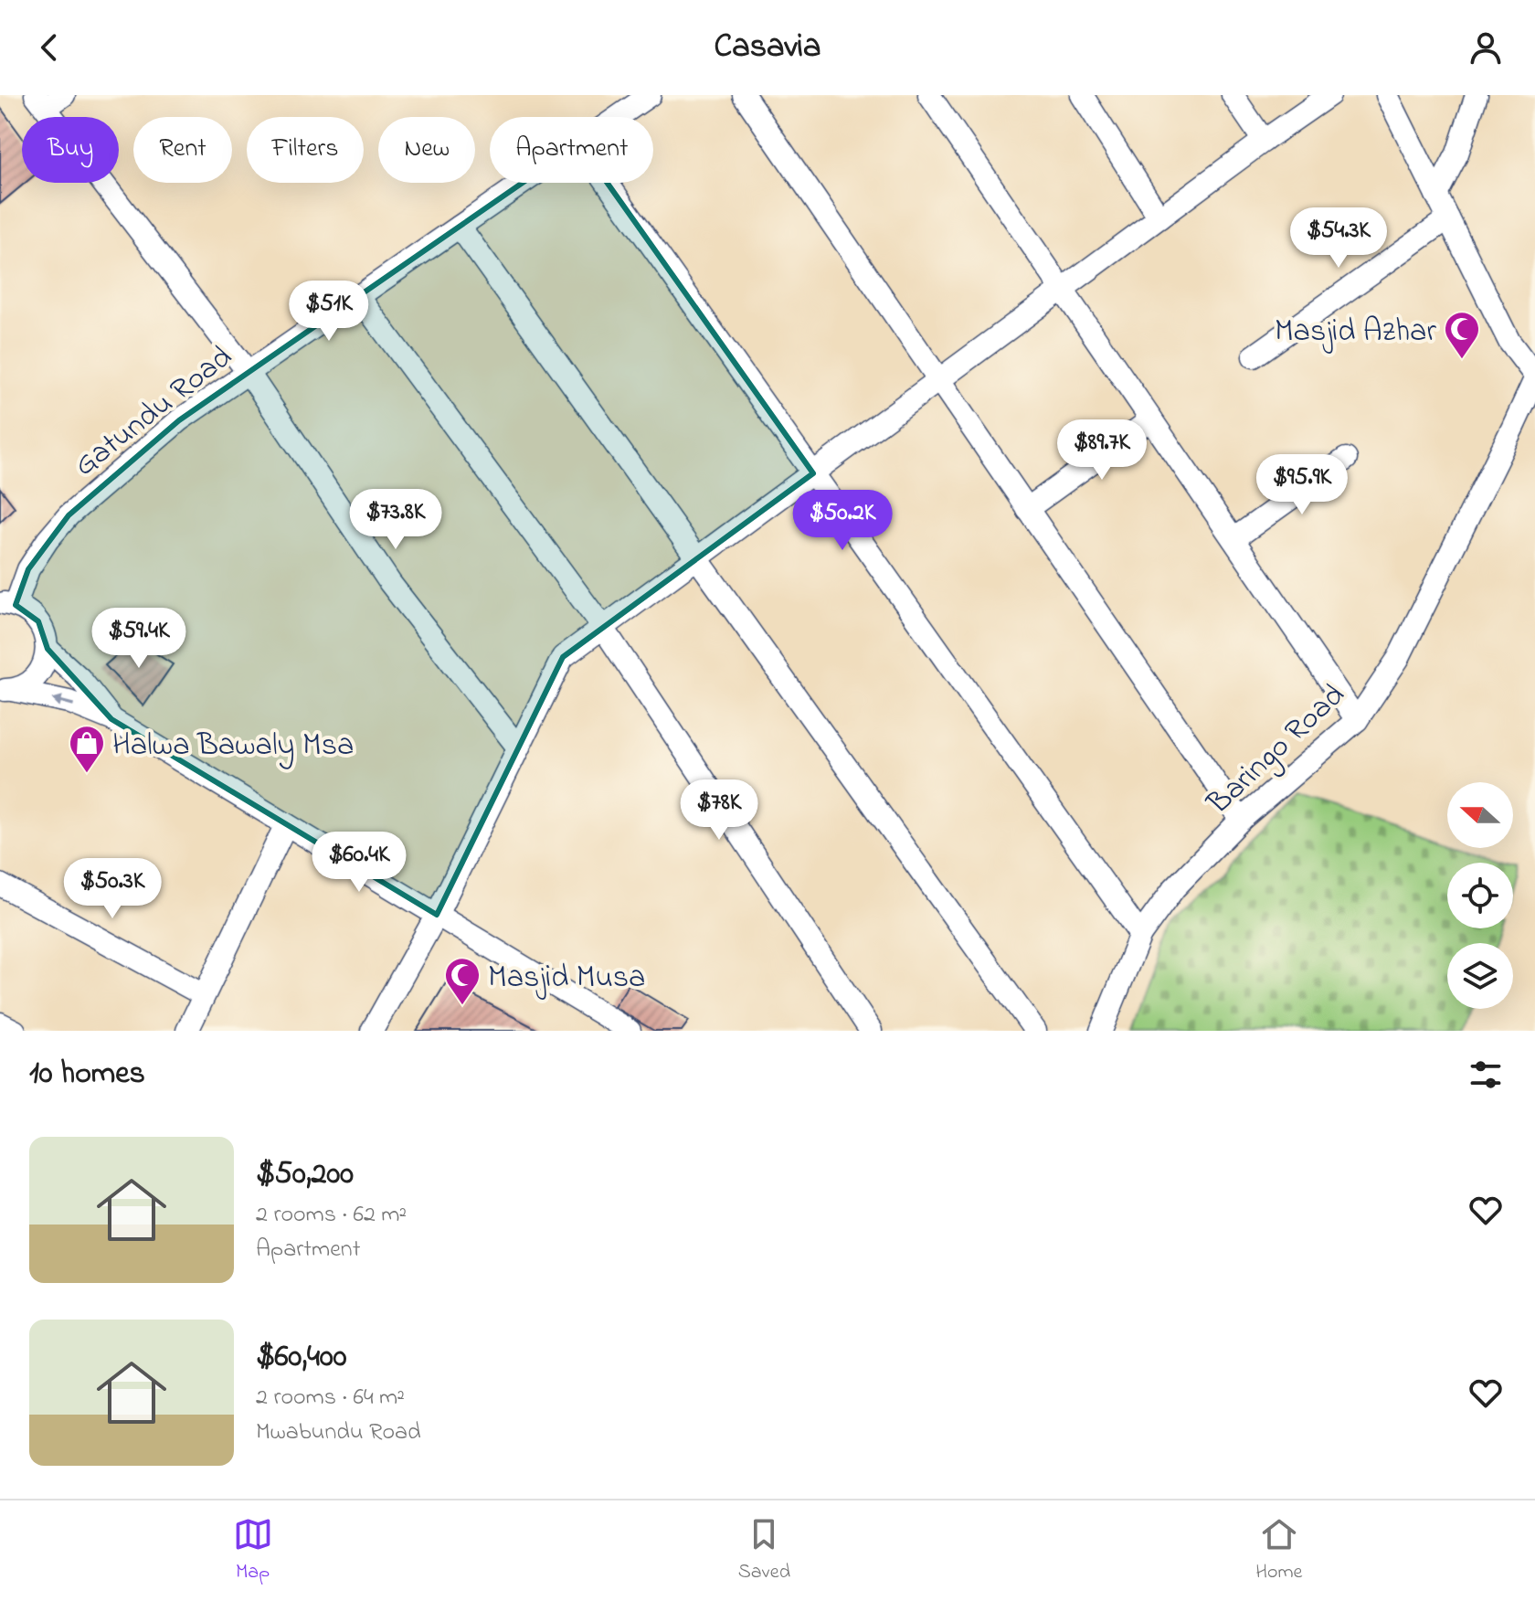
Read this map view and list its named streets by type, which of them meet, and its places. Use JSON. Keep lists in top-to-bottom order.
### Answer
{
  "streets": {
    "street": ["Gatundu Road", "Baringo Road"]
  },
  "places": {
    "mosque": ["Masjid Azhar", "Masjid Musa"],
    "shop": ["Halwa Bawaly Msa"]
  },
  "north": "left",
  "page": {
    "header": "Casavia",
    "chip": [
      "Buy",
      "Rent",
      "Filters",
      "New",
      "Apartment"
    ],
    "price": [
      "$54.3K",
      "$51K",
      "$89.7K",
      "$95.9K",
      "$73.8K",
      "$50.2K",
      "$59.4K",
      "$78K",
      "$60.4K",
      "$50.3K"
    ],
    "heading": "10 homes",
    "list": [
      {
        "name": "$50,200",
        "note": "2 rooms · 62 m² · Apartment"
      },
      {
        "name": "$60,400",
        "note": "2 rooms · 64 m² · Mwabundu Road"
      }
    ],
    "tabs": ["Map", "Saved", "Home"]
  }
}
